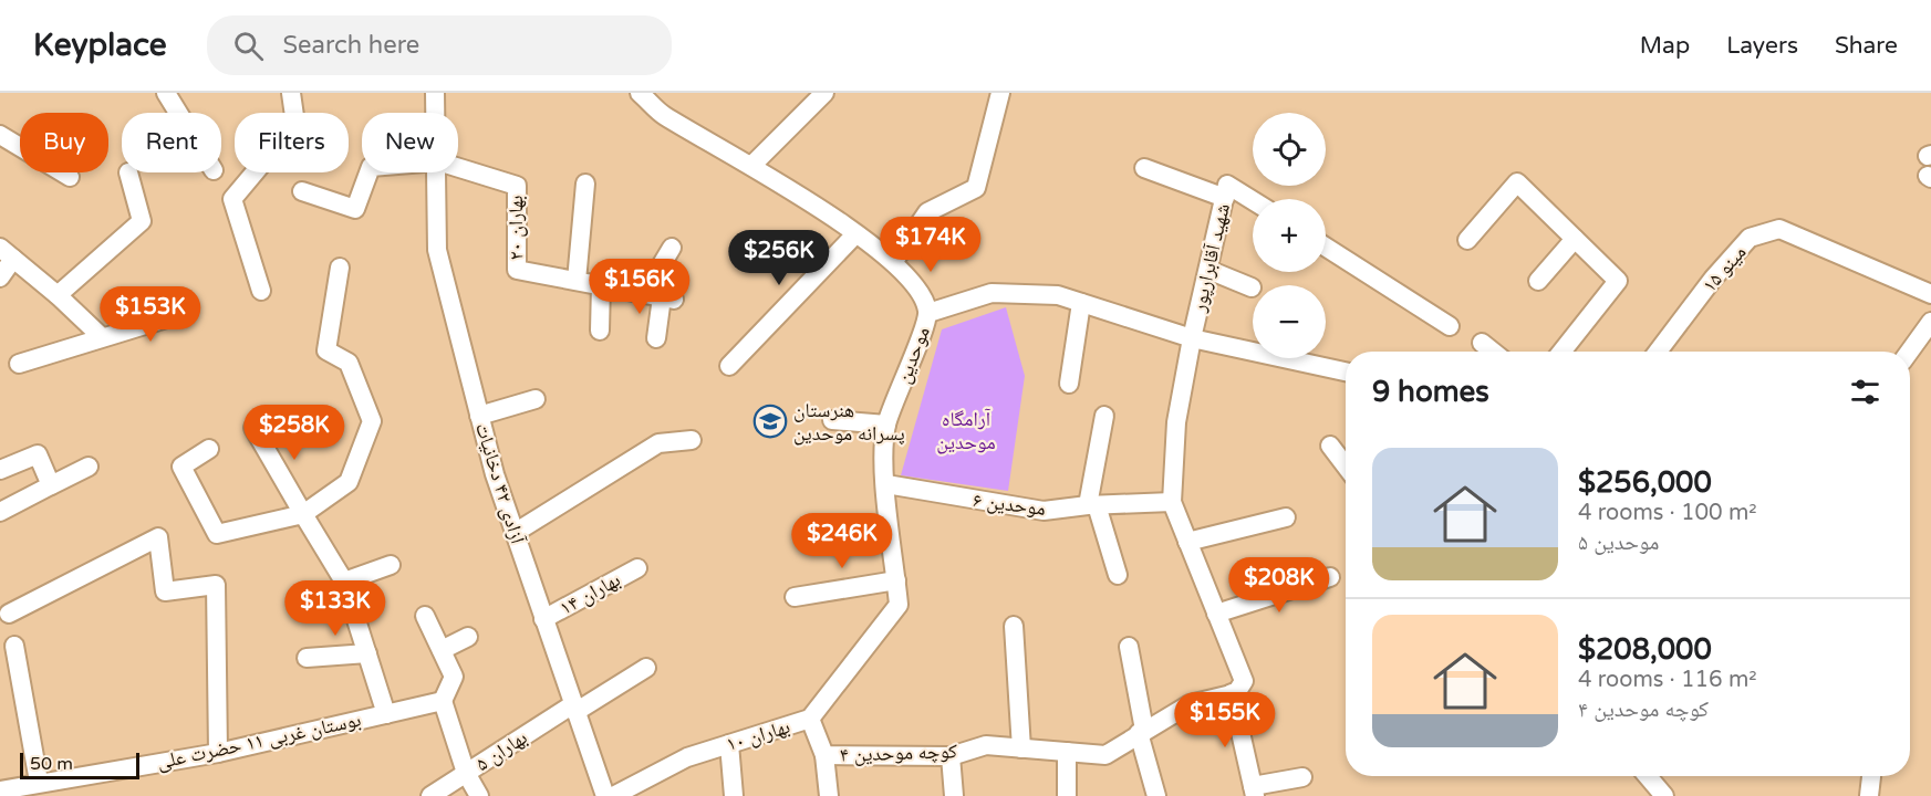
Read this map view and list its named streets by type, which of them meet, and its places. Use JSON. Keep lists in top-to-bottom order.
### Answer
{
  "streets": {
    "street": [
      "بهاران ۲۰",
      "شهید آقابرارپور",
      "مینو ۱۵",
      "موحدین",
      "آزادی ۴۲ دخانیات",
      "موحدین ۶",
      "بهاران ۱۴",
      "بهاران ۱۰",
      "بوستان غربی ۱۱ حضرت علی",
      "بهاران ۵",
      "کوچه موحدین ۴"
    ]
  },
  "crossings": [
    ["شهید آقابرارپور", "موحدین ۶"],
    ["موحدین", "موحدین ۶"],
    ["موحدین", "بهاران ۱۰"],
    ["آزادی ۴۲ دخانیات", "بهاران ۱۴"],
    ["آزادی ۴۲ دخانیات", "بهاران ۵"],
    ["بهاران ۱۰", "کوچه موحدین ۴"]
  ],
  "parks": ["آرامگاه موحدین"],
  "places": {
    "school or university": ["هنرستان پسرانه موحدین"]
  },
  "scale_bar": "50 m",
  "page": {
    "header": "Keyplace",
    "search": "Search here",
    "nav": ["Map", "Layers", "Share"],
    "map_buttons": ["+", "−"],
    "chip": [
      "Buy",
      "Rent",
      "Filters",
      "New"
    ],
    "price": [
      "$174K",
      "$256K",
      "$156K",
      "$153K",
      "$258K",
      "$246K",
      "$208K",
      "$133K",
      "$155K"
    ],
    "heading": "9 homes",
    "list": [
      {
        "name": "$256,000",
        "note": "4 rooms · 100 m² · موحدین ۵"
      },
      {
        "name": "$208,000",
        "note": "4 rooms · 116 m² · کوچه موحدین ۴"
      }
    ],
    "scale": "50 m"
  }
}
